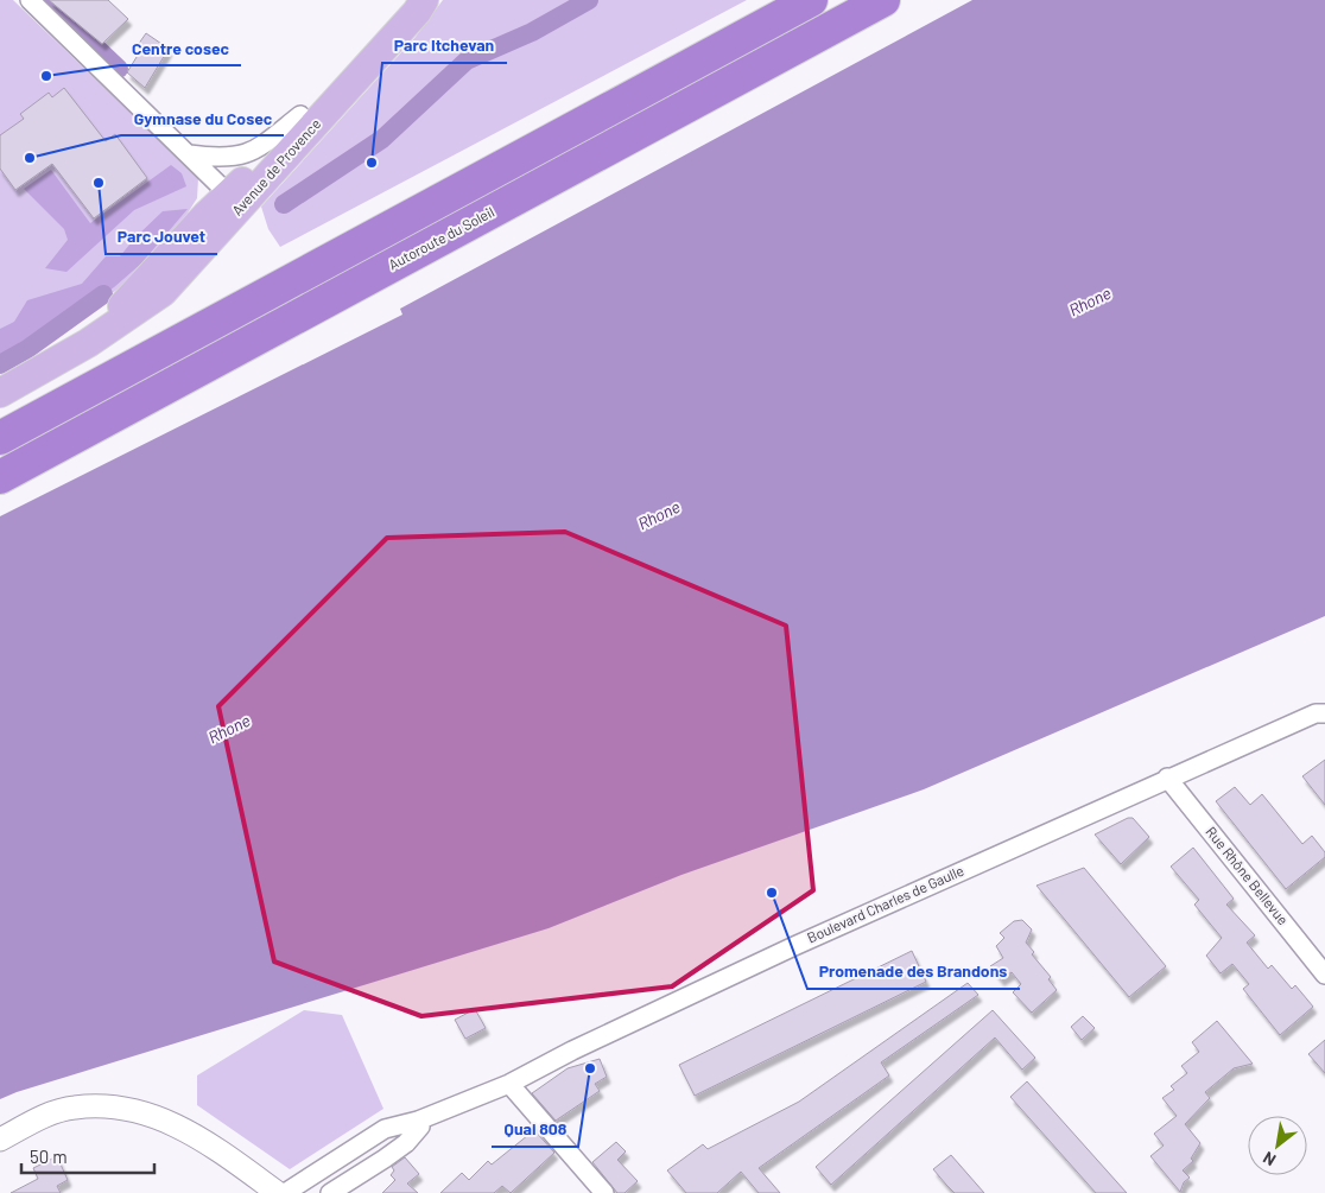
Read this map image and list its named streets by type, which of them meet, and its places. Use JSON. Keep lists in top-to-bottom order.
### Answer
{
  "streets": {
    "highway": ["Autoroute du Soleil"],
    "main road": ["Avenue de Provence"],
    "street": ["Rue Rhône Bellevue", "Boulevard Charles de Gaulle"]
  },
  "crossings": [
    ["Rue Rhône Bellevue", "Boulevard Charles de Gaulle"]
  ],
  "water": ["Rhone"],
  "places": [
    "Centre cosec",
    "Gymnase du Cosec",
    "Parc Itchevan",
    "Parc Jouvet",
    "Promenade des Brandons",
    "Quai 808"
  ],
  "scale_bar": "50 m",
  "north": "bottom left"
}
